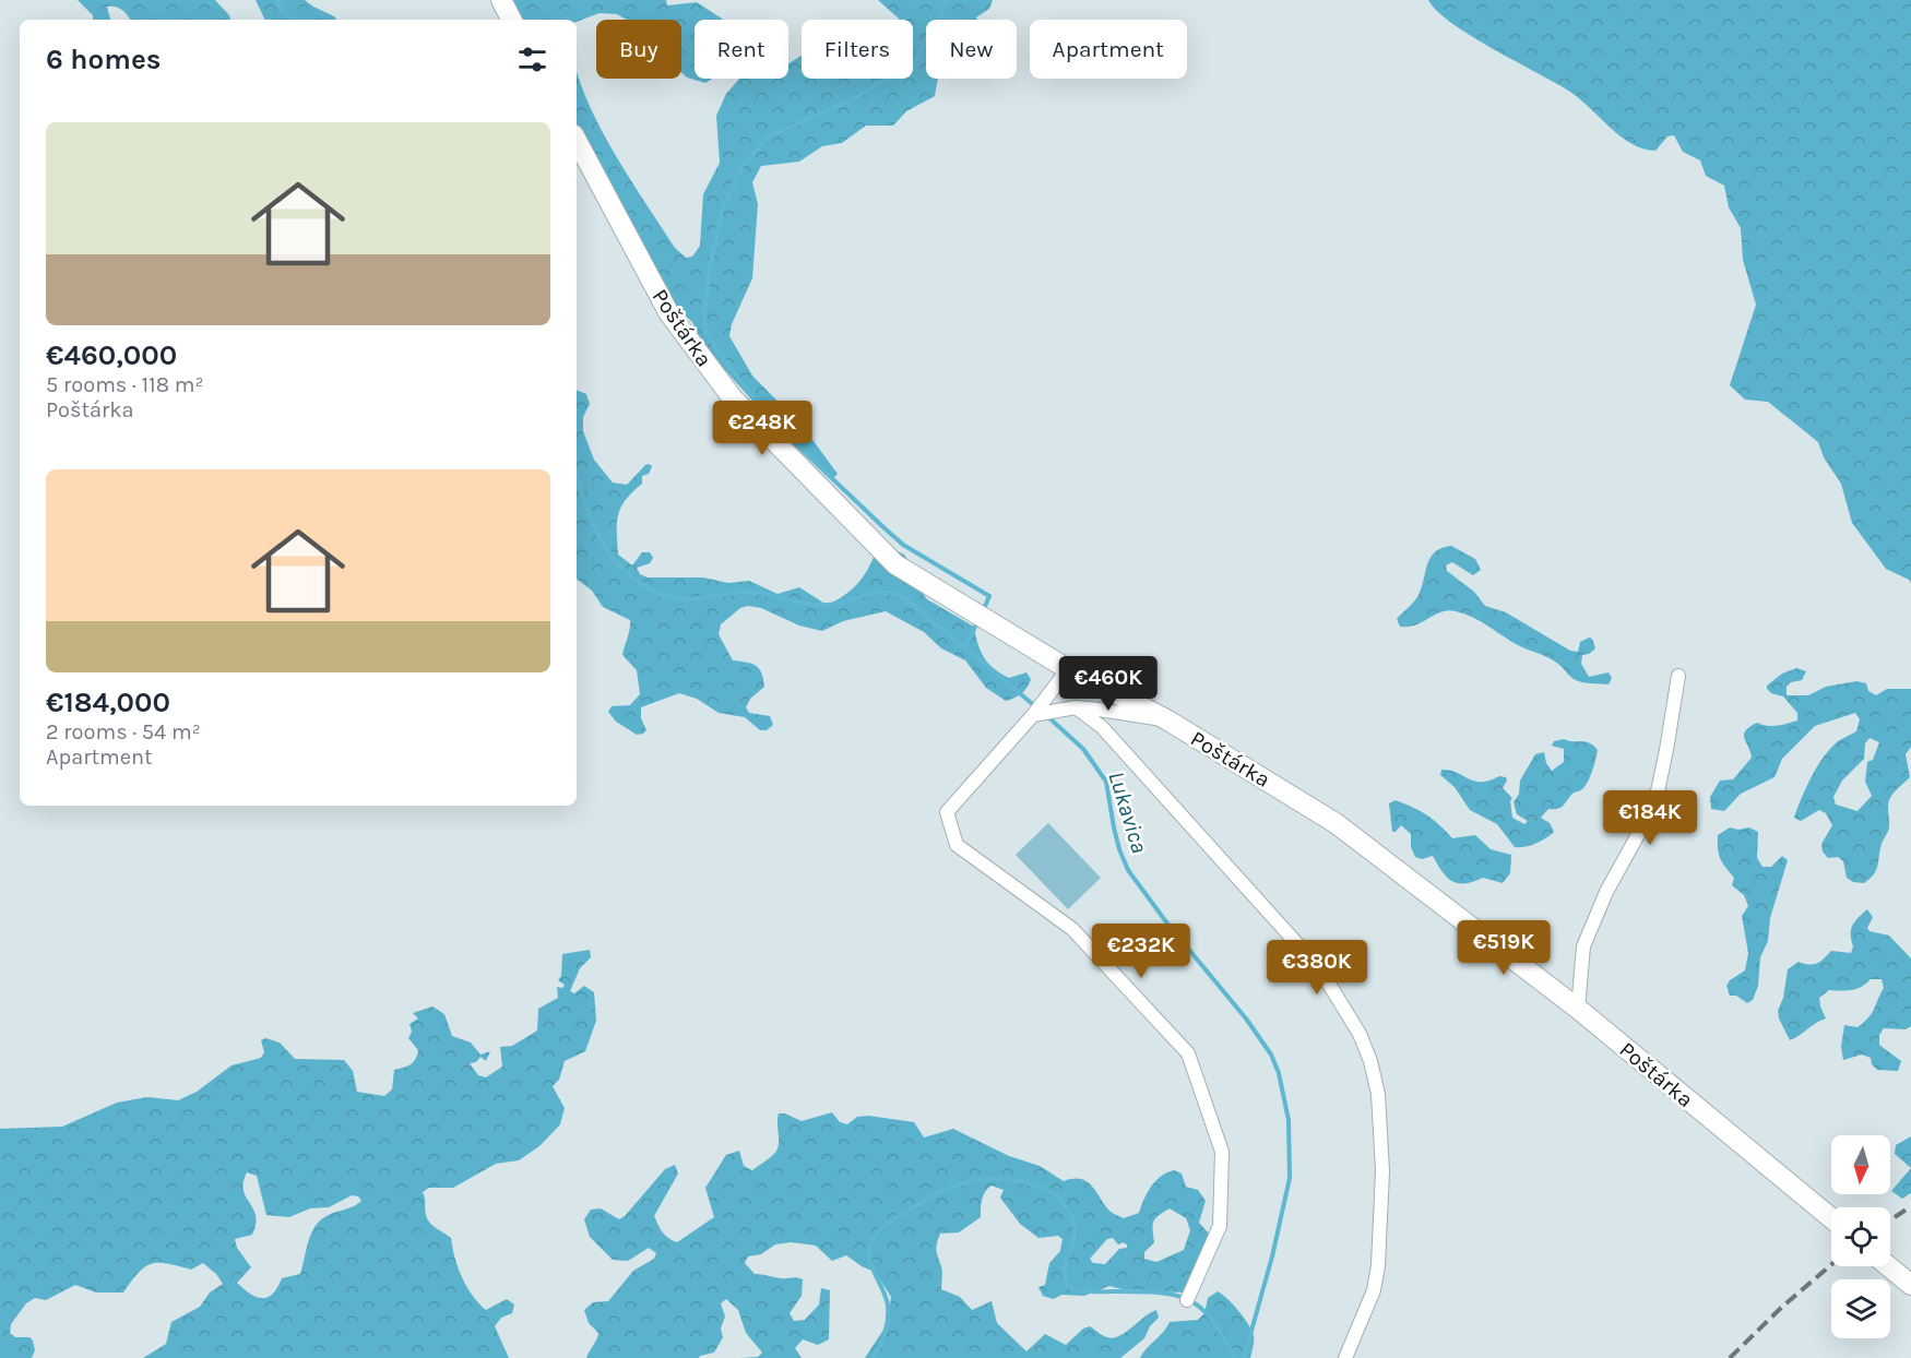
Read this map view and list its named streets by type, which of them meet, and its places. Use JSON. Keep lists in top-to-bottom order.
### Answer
{
  "streets": {
    "street": ["Poštárka"]
  },
  "water": ["Lukavica"],
  "north": "bottom",
  "page": {
    "chip": [
      "Buy",
      "Rent",
      "Filters",
      "New",
      "Apartment"
    ],
    "heading": "6 homes",
    "list": [
      {
        "name": "€460,000",
        "note": "5 rooms · 118 m² · Poštárka"
      },
      {
        "name": "€184,000",
        "note": "2 rooms · 54 m² · Apartment"
      }
    ],
    "price": [
      "€248K",
      "€460K",
      "€184K",
      "€519K",
      "€232K",
      "€380K"
    ]
  }
}
